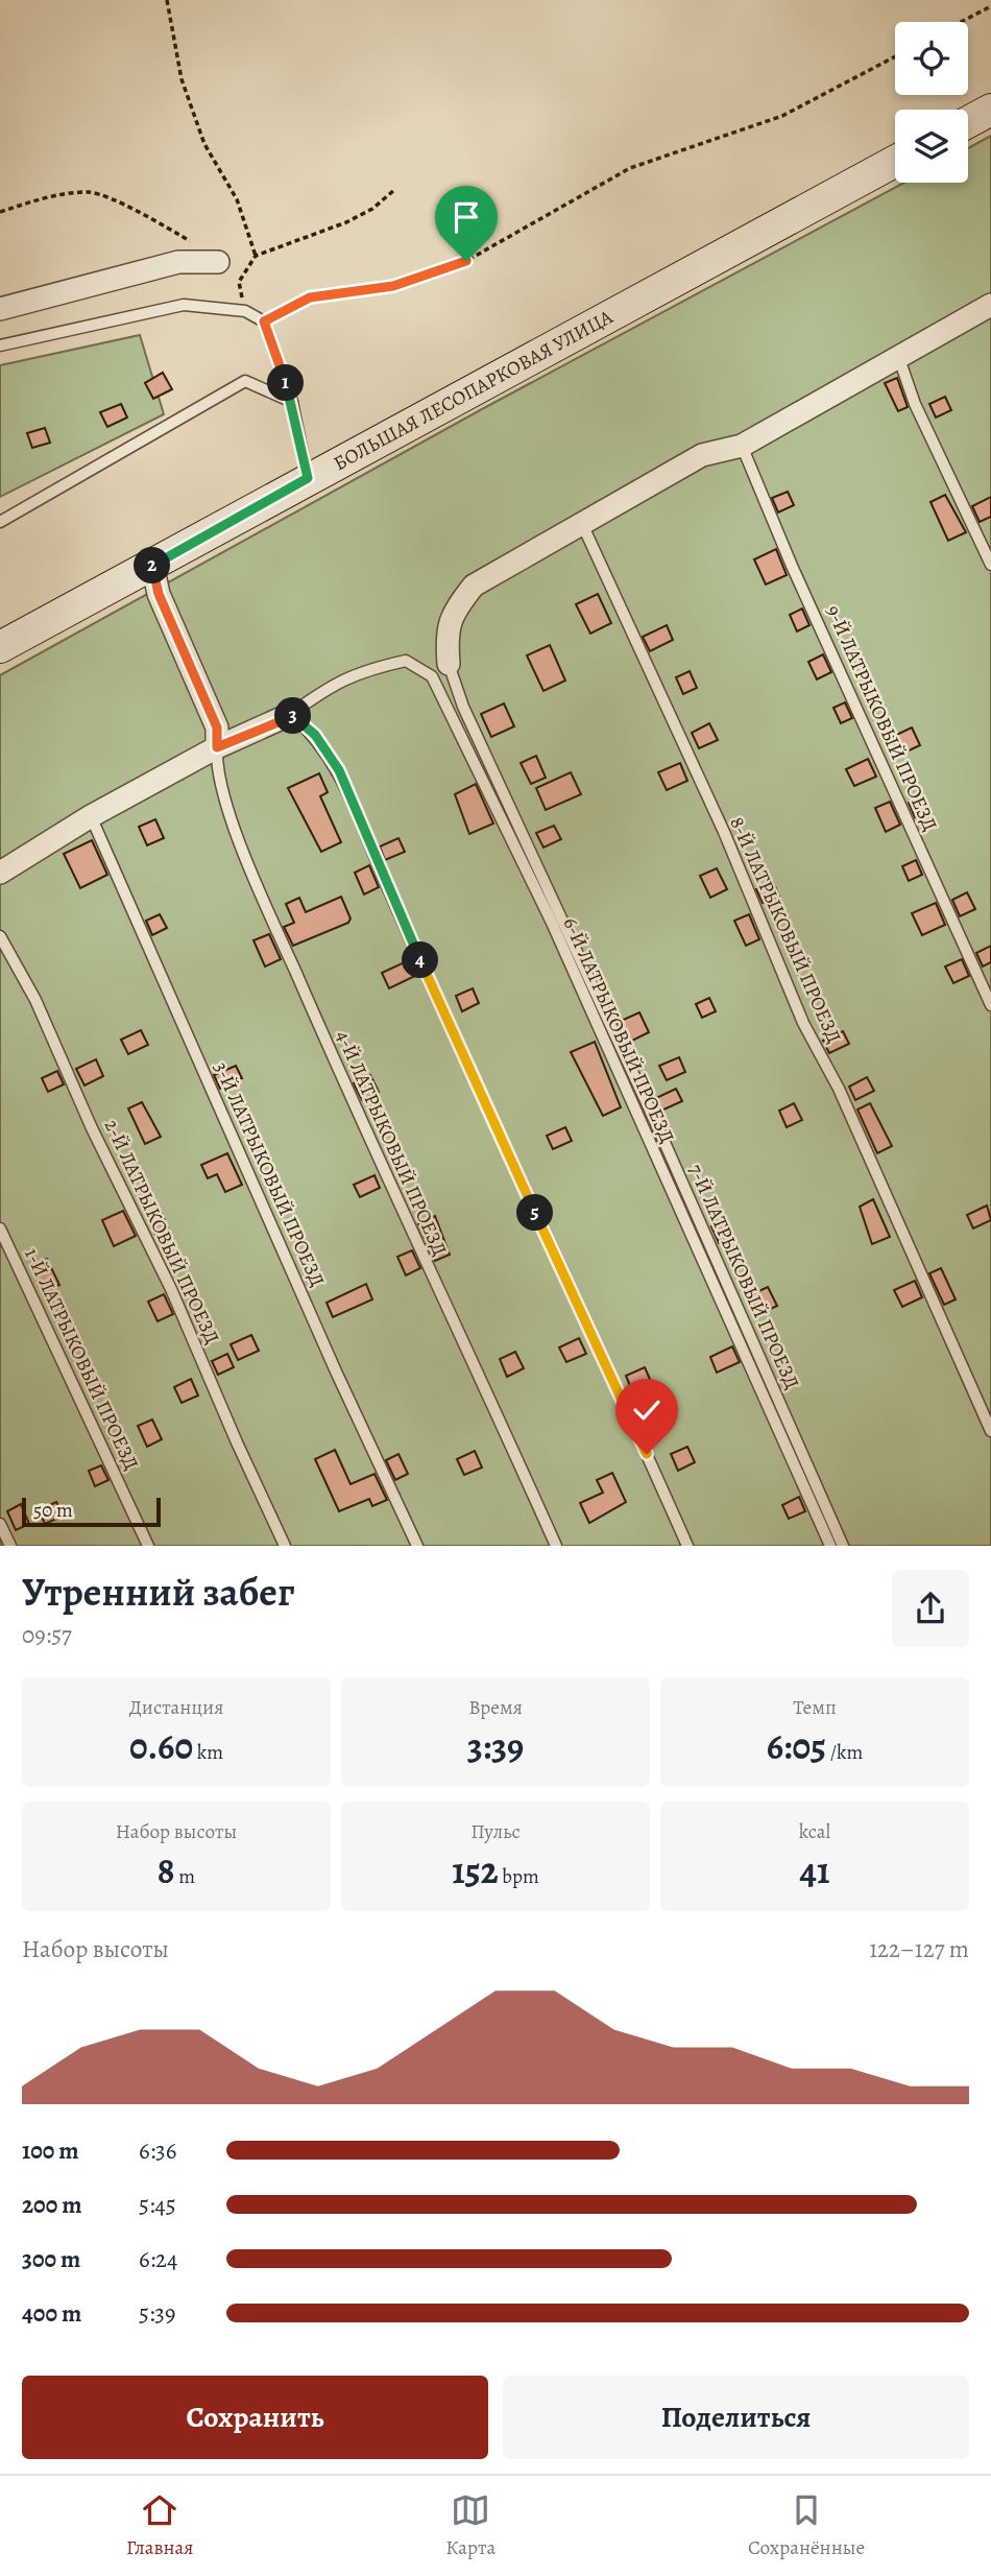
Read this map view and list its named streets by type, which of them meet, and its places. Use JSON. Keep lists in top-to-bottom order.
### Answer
{
  "streets": {
    "main road": ["БОЛЬШАЯ ЛЕСОПАРКОВАЯ УЛИЦА"],
    "lane": [
      "9-Й ЛАТРЫКОВЫЙ ПРОЕЗД",
      "8-Й ЛАТРЫКОВЫЙ ПРОЕЗД",
      "6-Й ЛАТРЫКОВЫЙ ПРОЕЗД",
      "4-Й ЛАТРЫКОВЫЙ ПРОЕЗД",
      "3-Й ЛАТРЫКОВЫЙ ПРОЕЗД",
      "2-Й ЛАТРЫКОВЫЙ ПРОЕЗД",
      "7-Й ЛАТРЫКОВЫЙ ПРОЕЗД",
      "1-Й ЛАТРЫКОВЫЙ ПРОЕЗД"
    ]
  },
  "scale_bar": "50 m",
  "page": {
    "pins": [
      "1",
      "2",
      "3",
      "4",
      "5"
    ],
    "scale": "50 m",
    "heading": ["Утренний забег", "09:57"],
    "stats": [
      ["Дистанция", "0.60 km"],
      ["Время", "3:39"],
      ["Темп", "6:05 /km"],
      ["Набор высоты", "8 m"],
      ["Пульс", "152 bpm"],
      ["kcal", "41"]
    ],
    "chart": ["Набор высоты", "122–127 m"],
    "list": [
      {
        "name": "100 m",
        "note": "6:36"
      },
      {
        "name": "200 m",
        "note": "5:45"
      },
      {
        "name": "300 m",
        "note": "6:24"
      },
      {
        "name": "400 m",
        "note": "5:39"
      }
    ],
    "buttons": ["Сохранить", "Поделиться"],
    "tabs": ["Главная", "Карта", "Сохранённые"]
  }
}
